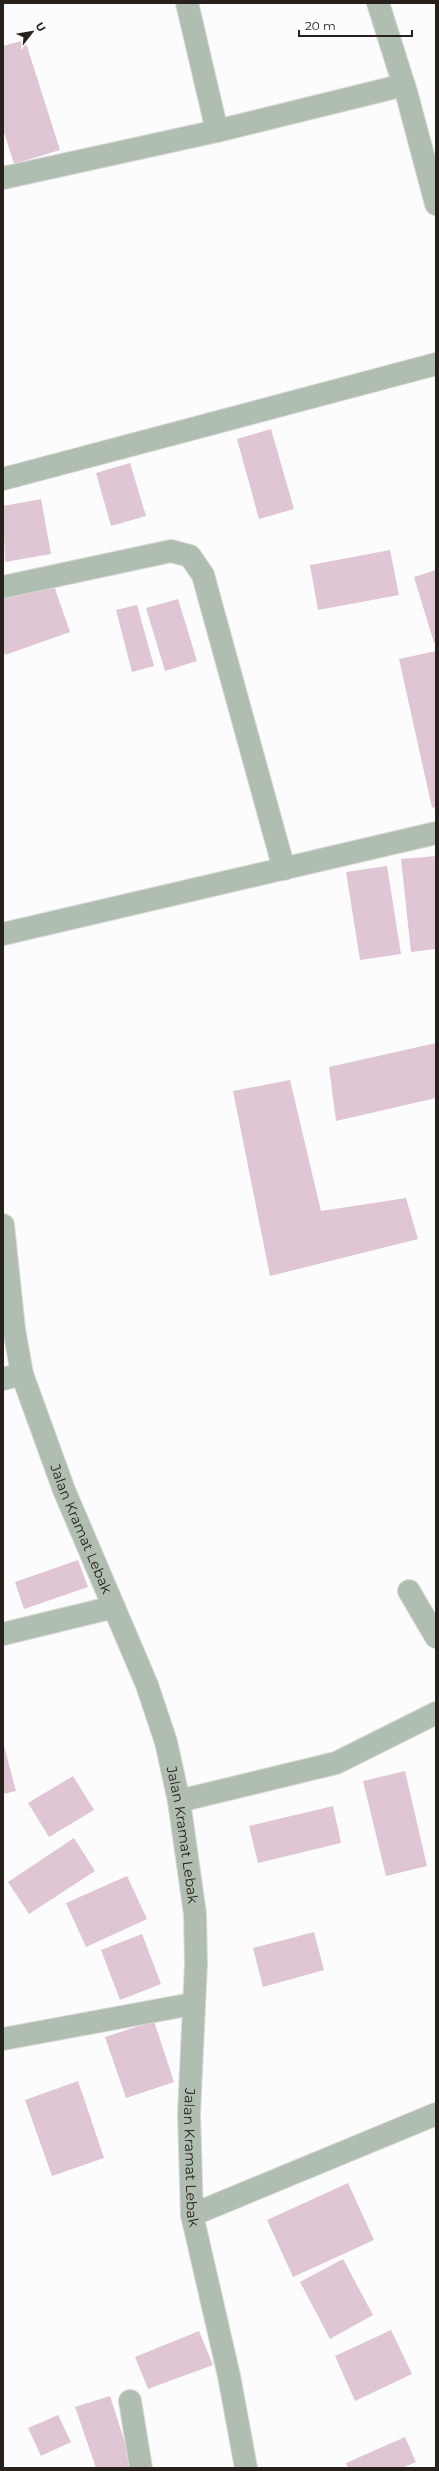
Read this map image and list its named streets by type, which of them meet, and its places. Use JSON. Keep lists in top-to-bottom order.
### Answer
{
  "streets": {
    "street": ["Jalan Kramat Lebak"]
  },
  "scale_bar": "20 m",
  "north": "top right"
}
